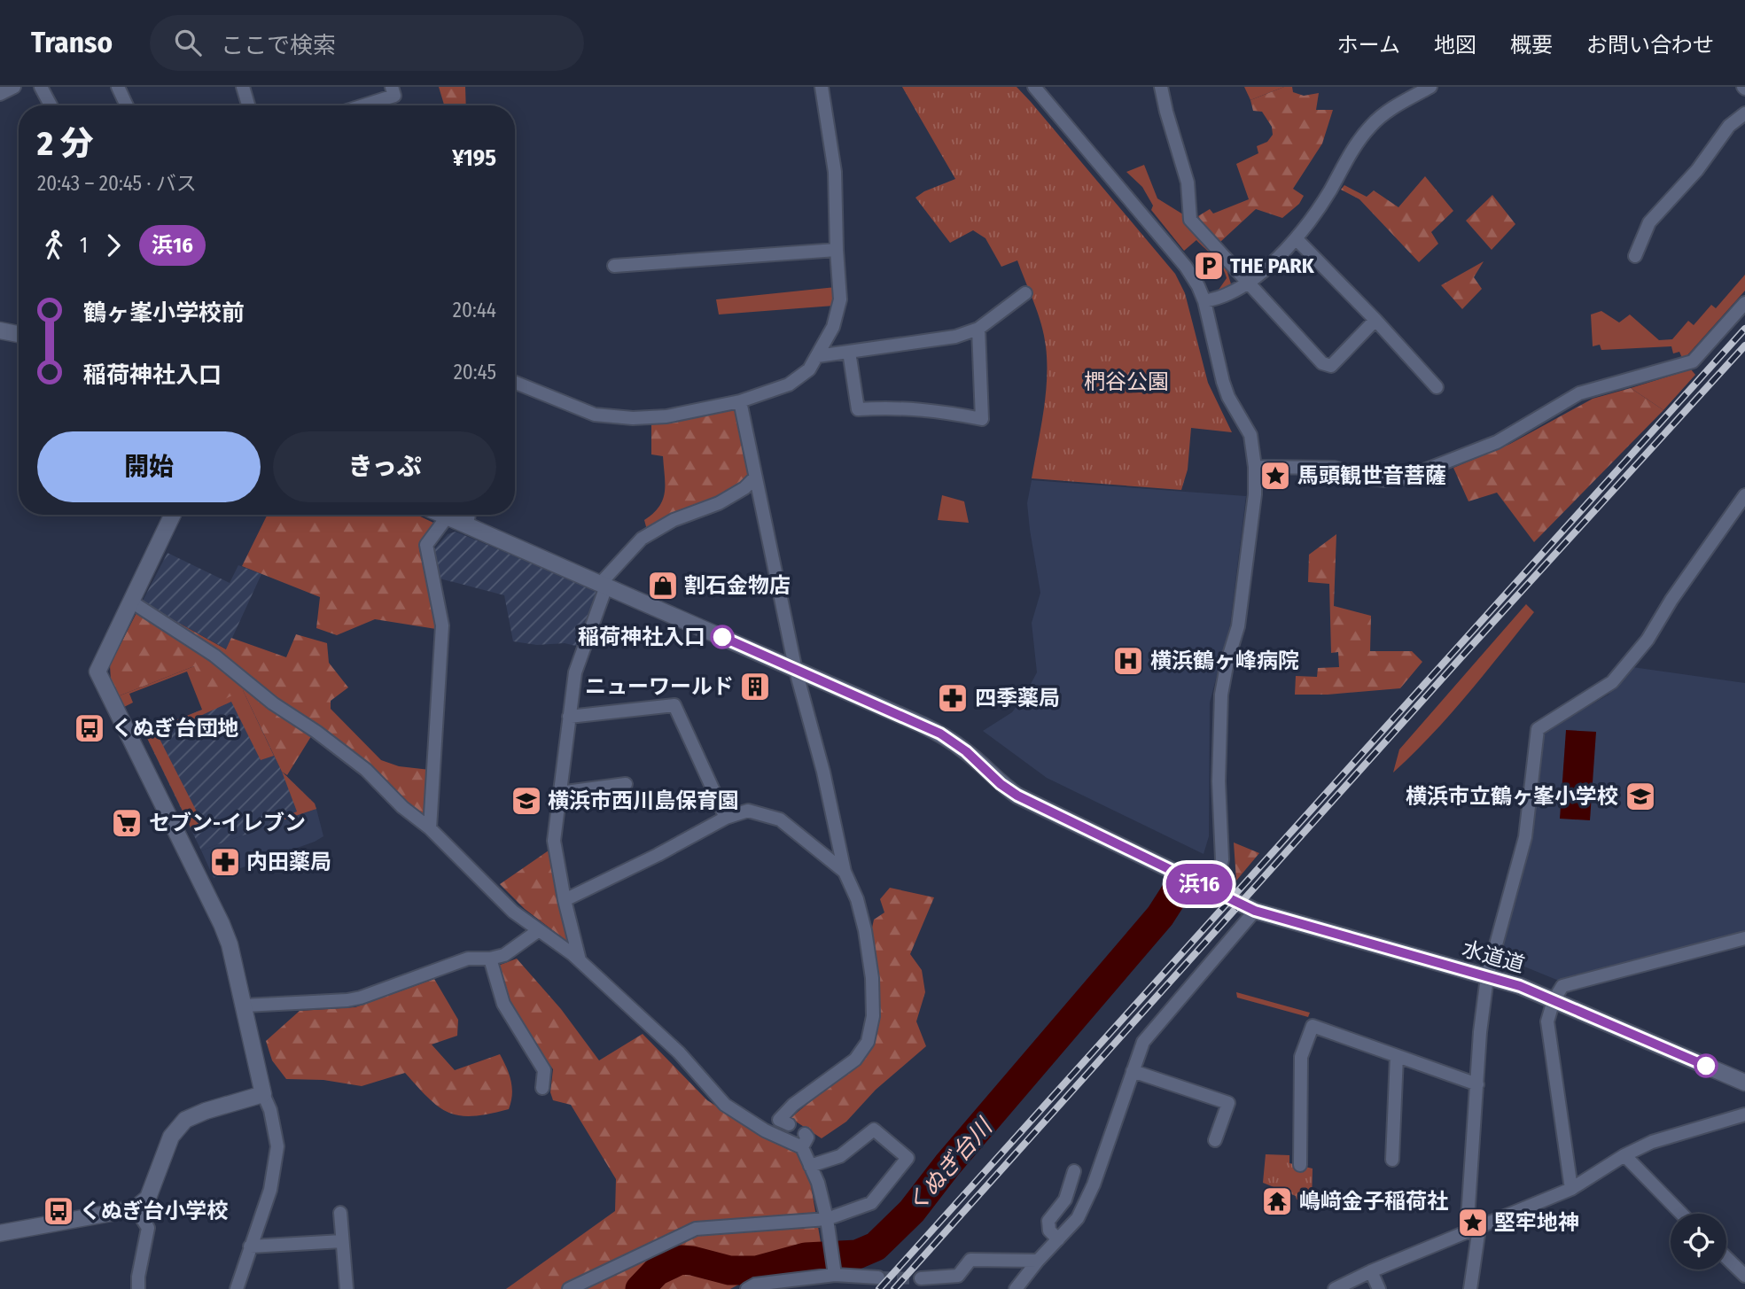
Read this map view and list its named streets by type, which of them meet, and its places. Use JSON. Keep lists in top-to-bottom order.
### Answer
{
  "streets": {
    "street": ["水道道"]
  },
  "water": ["くぬぎ台川"],
  "parks": ["椚谷公園"],
  "places": {
    "parking": ["THE PARK"],
    "place": ["馬頭観世音菩薩", "堅牢地神"],
    "shop": ["割石金物店"],
    "other": ["稲荷神社入口"],
    "hospital": ["横浜鶴ヶ峰病院"],
    "building": ["ニューワールド"],
    "pharmacy": ["四季薬局", "内田薬局"],
    "bus stop": ["くぬぎ台団地", "くぬぎ台小学校"],
    "school or university": ["横浜市立鶴ヶ峯小学校", "横浜市西川島保育園"],
    "supermarket": ["セブン-イレブン"],
    "temple": ["嶋﨑金子稲荷社"]
  },
  "lines": ["bus line 浜16"],
  "page": {
    "header": "Transo",
    "search": "ここで検索",
    "nav": [
      "ホーム",
      "地図",
      "概要",
      "お問い合わせ"
    ],
    "on_map": "浜16",
    "heading": ["2 分", "20:43 – 20:45 · バス", "¥195"],
    "legs": ["1", "浜16"],
    "list": [
      {
        "name": "鶴ヶ峯小学校前",
        "value": "20:44"
      },
      {
        "name": "稲荷神社入口",
        "value": "20:45"
      }
    ],
    "buttons": ["開始", "きっぷ"]
  }
}
